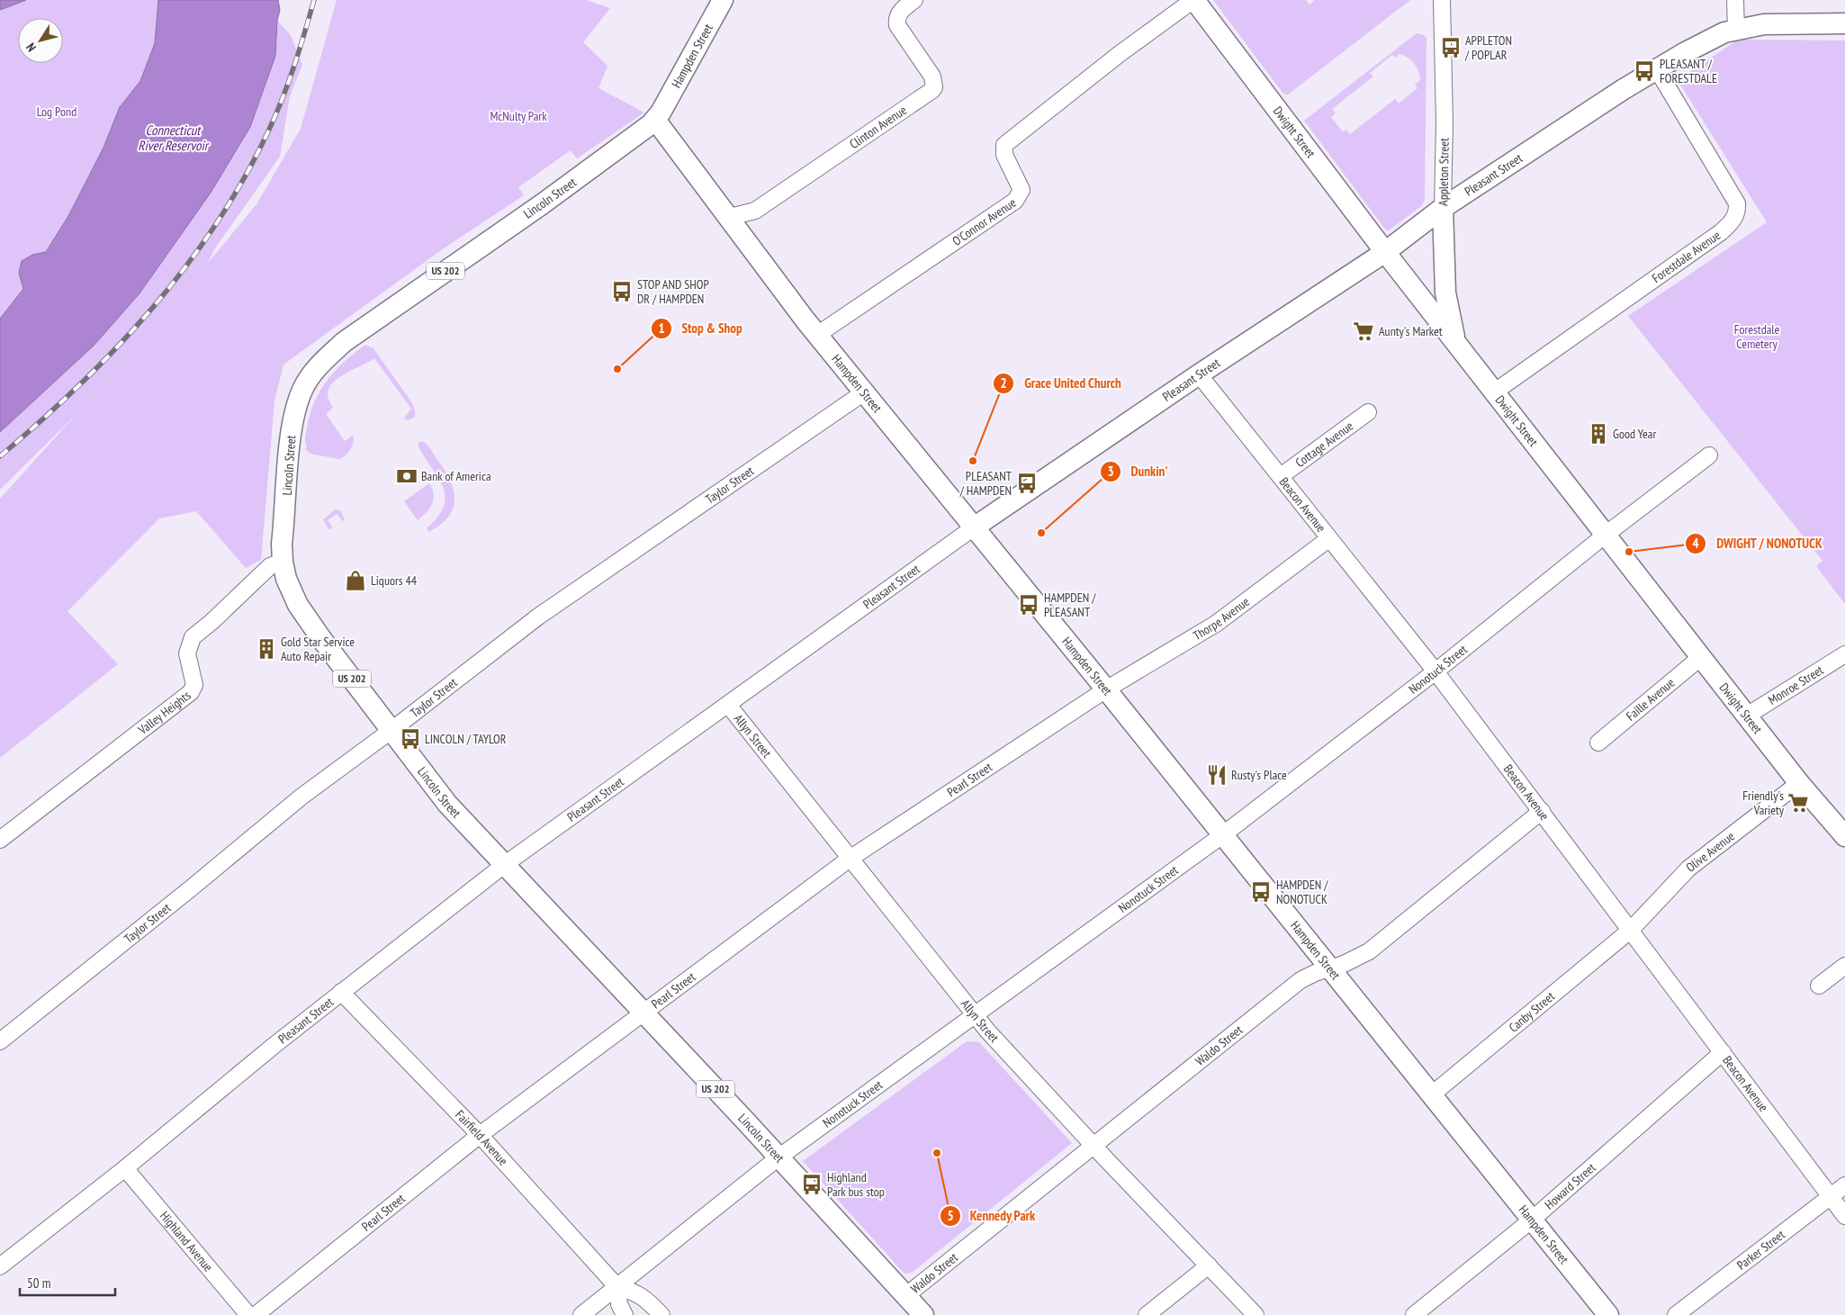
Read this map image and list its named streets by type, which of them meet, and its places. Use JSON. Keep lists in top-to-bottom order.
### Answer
{
  "streets": {
    "main road": [
      "Hampden Street",
      "Dwight Street",
      "Appleton Street",
      "Pleasant Street",
      "Lincoln Street",
      "US 202"
    ],
    "street": [
      "Clinton Avenue",
      "O'Connor Avenue",
      "Forestdale Avenue",
      "Cottage Avenue",
      "Taylor Street",
      "Beacon Avenue",
      "Thorpe Avenue",
      "Nonotuck Street",
      "Monroe Street",
      "Faille Avenue",
      "Valley Heights",
      "Allyn Street",
      "Pearl Street",
      "Olive Avenue",
      "Canby Street",
      "Waldo Street",
      "Fairfield Avenue",
      "Howard Street",
      "Highland Avenue",
      "Parker Street"
    ]
  },
  "crossings": [
    ["Hampden Street", "Clinton Avenue"],
    ["Hampden Street", "Pleasant Street"],
    ["Hampden Street", "Lincoln Street"],
    ["Hampden Street", "O'Connor Avenue"],
    ["Hampden Street", "Taylor Street"],
    ["Hampden Street", "Thorpe Avenue"],
    ["Hampden Street", "Nonotuck Street"],
    ["Hampden Street", "Pearl Street"],
    ["Hampden Street", "Canby Street"],
    ["Hampden Street", "Waldo Street"],
    ["Hampden Street", "Howard Street"],
    ["Dwight Street", "Appleton Street"],
    ["Dwight Street", "Pleasant Street"],
    ["Dwight Street", "O'Connor Avenue"],
    ["Dwight Street", "Forestdale Avenue"],
    ["Dwight Street", "Nonotuck Street"],
    ["Dwight Street", "Monroe Street"],
    ["Dwight Street", "Faille Avenue"],
    ["Dwight Street", "Olive Avenue"],
    ["Appleton Street", "Pleasant Street"],
    ["Pleasant Street", "Lincoln Street"],
    ["Pleasant Street", "Forestdale Avenue"],
    ["Pleasant Street", "Beacon Avenue"],
    ["Pleasant Street", "Allyn Street"],
    ["Pleasant Street", "Fairfield Avenue"],
    ["Pleasant Street", "Highland Avenue"],
    ["Lincoln Street", "Taylor Street"],
    ["Lincoln Street", "Nonotuck Street"],
    ["Lincoln Street", "Valley Heights"],
    ["Lincoln Street", "Pearl Street"],
    ["Lincoln Street", "Waldo Street"],
    ["Cottage Avenue", "Beacon Avenue"],
    ["Beacon Avenue", "Thorpe Avenue"],
    ["Beacon Avenue", "Nonotuck Street"],
    ["Beacon Avenue", "Olive Avenue"],
    ["Beacon Avenue", "Canby Street"],
    ["Beacon Avenue", "Waldo Street"],
    ["Beacon Avenue", "Howard Street"],
    ["Beacon Avenue", "Parker Street"],
    ["Thorpe Avenue", "Pearl Street"],
    ["Nonotuck Street", "Allyn Street"],
    ["Nonotuck Street", "Fairfield Avenue"],
    ["Allyn Street", "Pearl Street"],
    ["Allyn Street", "Waldo Street"],
    ["Pearl Street", "Fairfield Avenue"],
    ["Olive Avenue", "Canby Street"]
  ],
  "water": ["Connecticut River Reservoir"],
  "parks": ["Log Pond", "McNulty Park", "Forestdale Cemetery"],
  "places": {
    "bus stop": [
      "APPLETON / POPLAR",
      "PLEASANT / FORESTDALE",
      "STOP AND SHOP DR / HAMPDEN",
      "PLEASANT / HAMPDEN",
      "HAMPDEN / PLEASANT",
      "LINCOLN / TAYLOR",
      "HAMPDEN / NONOTUCK",
      "Highland Park bus stop"
    ],
    "supermarket": ["Aunty's Market", "Friendly's Variety"],
    "other": [
      "Stop & Shop",
      "Grace United Church",
      "Dunkin'",
      "DWIGHT / NONOTUCK",
      "Kennedy Park"
    ],
    "building": ["Good Year", "Gold Star Service Auto Repair"],
    "bank": ["Bank of America"],
    "shop": ["Liquors 44"],
    "restaurant": ["Rusty's Place"]
  },
  "scale_bar": "50 m",
  "north": "bottom left"
}
